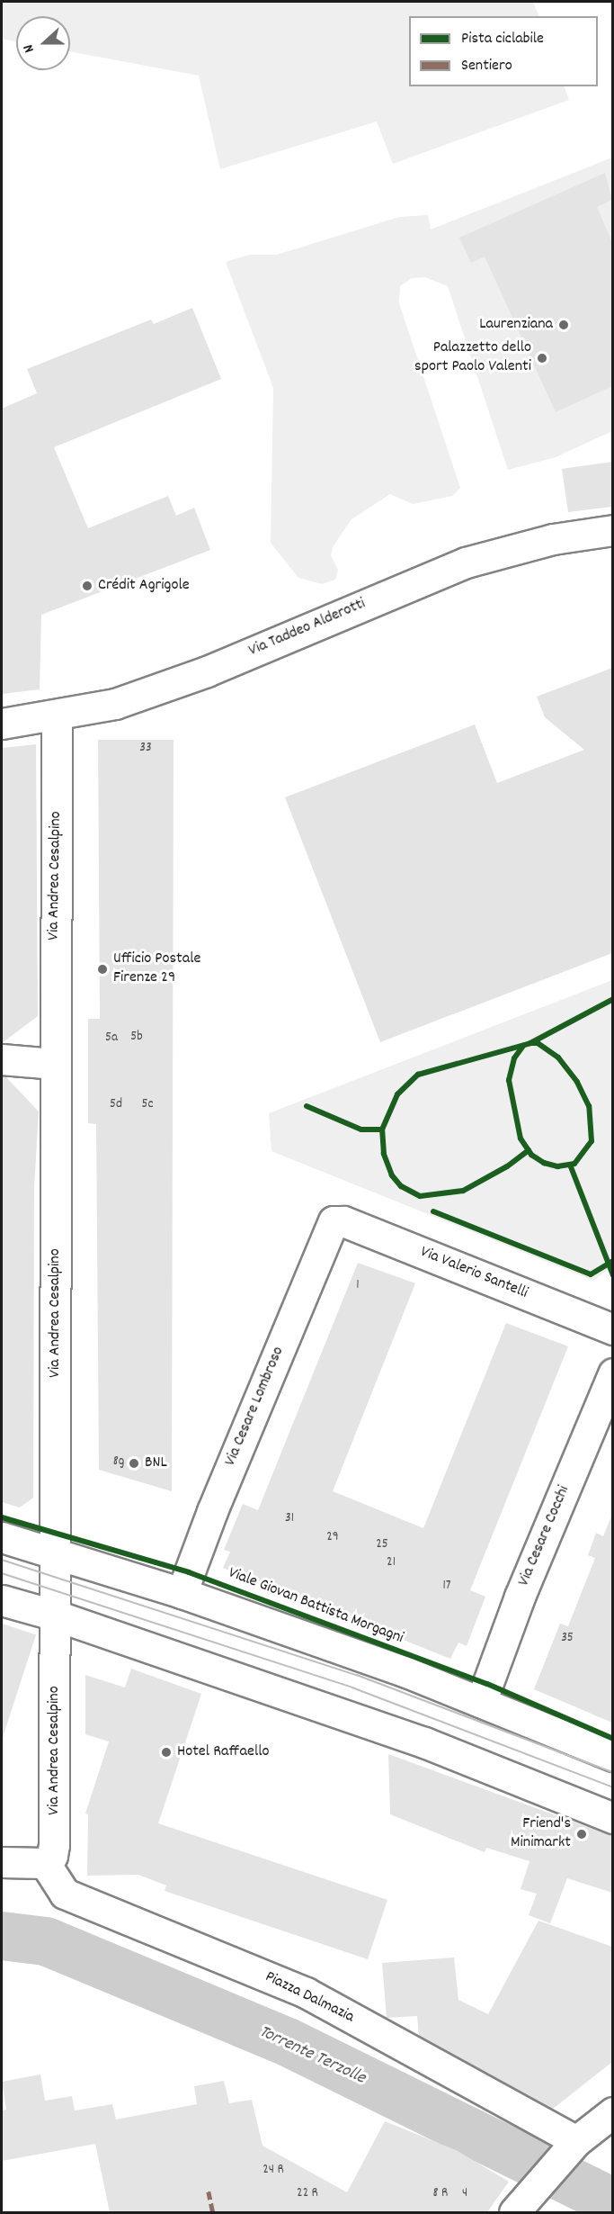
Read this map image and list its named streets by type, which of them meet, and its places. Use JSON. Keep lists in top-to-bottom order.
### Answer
{
  "streets": {
    "street": [
      "Via Taddeo Alderotti",
      "Via Andrea Cesalpino",
      "Via Valerio Santelli",
      "Via Cesare Lombroso",
      "Via Cesare Cocchi",
      "Viale Giovan Battista Morgagni",
      "Piazza Dalmazia"
    ]
  },
  "crossings": [
    ["Via Taddeo Alderotti", "Via Andrea Cesalpino"],
    ["Via Andrea Cesalpino", "Viale Giovan Battista Morgagni"],
    ["Via Andrea Cesalpino", "Piazza Dalmazia"],
    ["Via Valerio Santelli", "Via Cesare Lombroso"],
    ["Via Cesare Lombroso", "Viale Giovan Battista Morgagni"],
    ["Via Cesare Cocchi", "Viale Giovan Battista Morgagni"]
  ],
  "water": ["Torrente Terzolle"],
  "places": [
    "Laurenziana",
    "Palazzetto dello sport Paolo Valenti",
    "Crédit Agrigole",
    "Ufficio Postale Firenze 29",
    "BNL",
    "Hotel Raffaello",
    "Friend's Minimarkt"
  ],
  "house_numbers": [
    "33",
    "5b",
    "5a",
    "5d",
    "5c",
    "1",
    "8g",
    "31",
    "29",
    "25",
    "21",
    "17",
    "35",
    "24 R",
    "22 R",
    "8 R",
    "4"
  ],
  "legend": ["Pista ciclabile", "Sentiero"],
  "north": "left"
}
